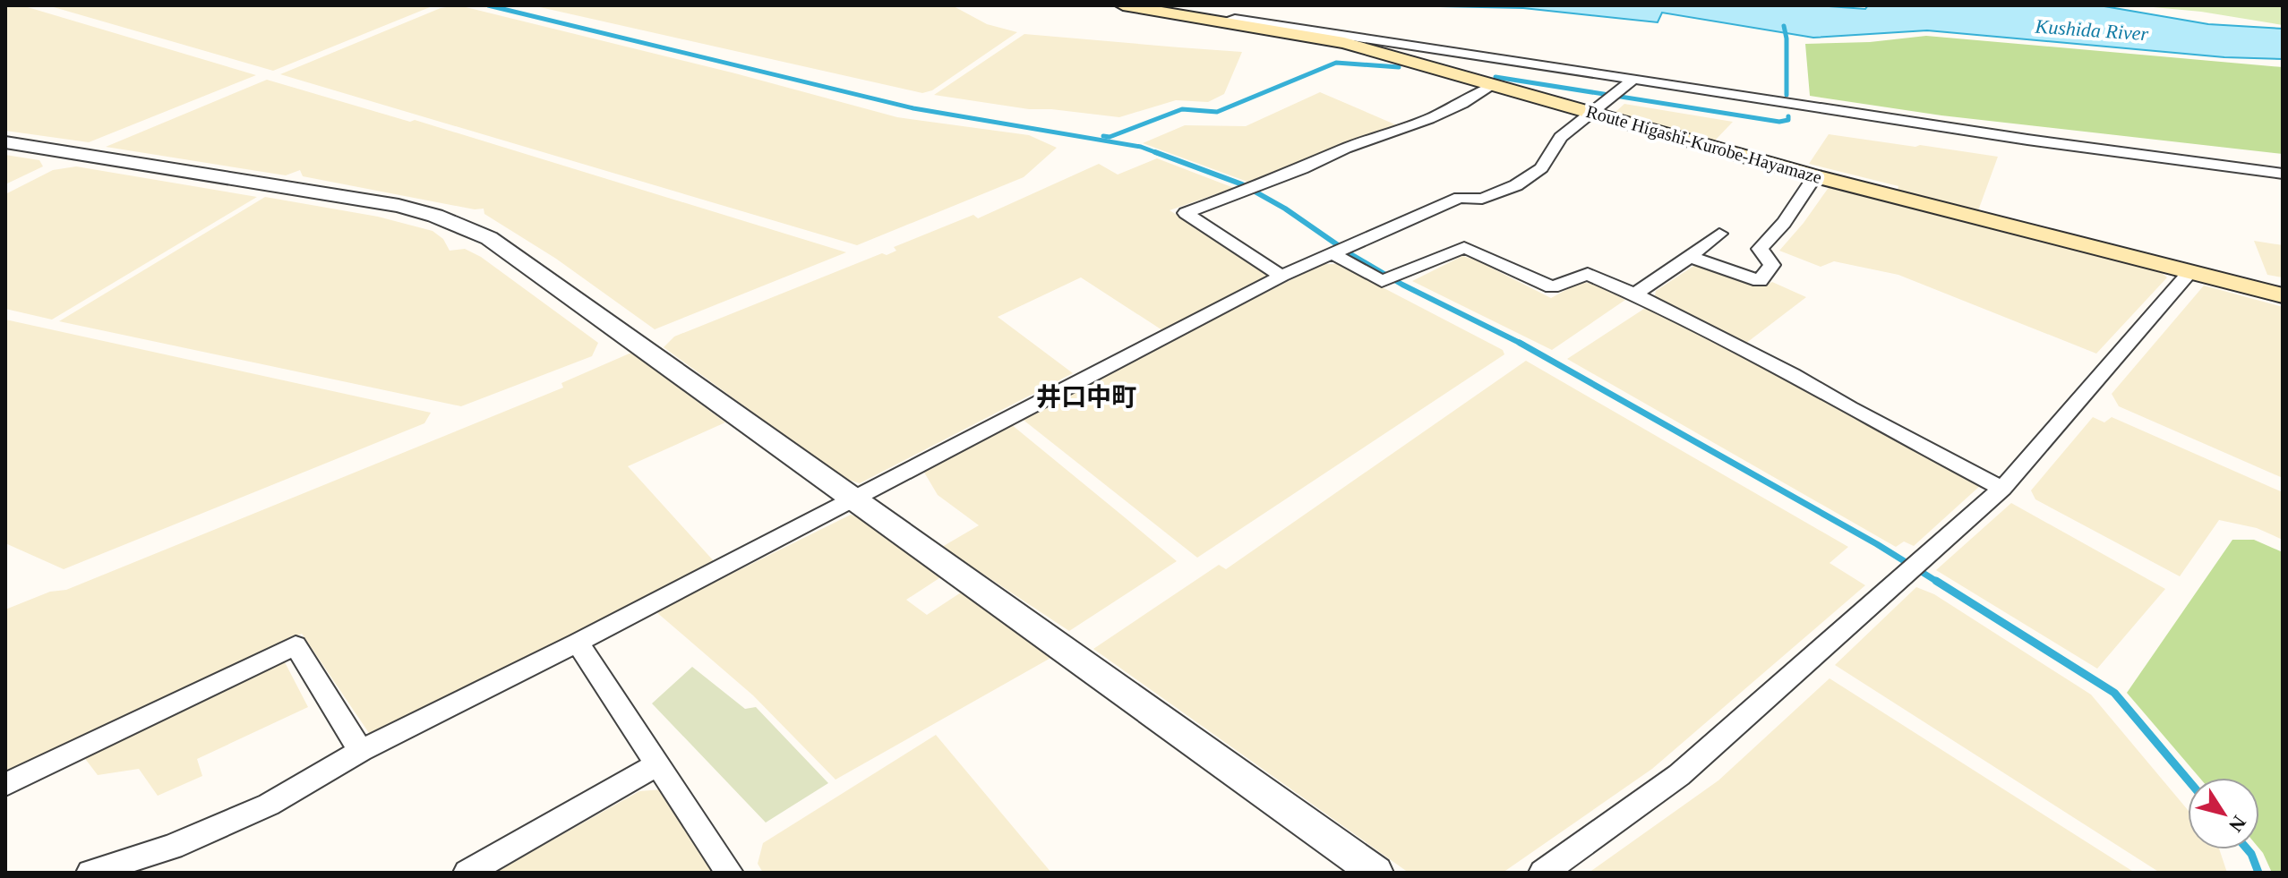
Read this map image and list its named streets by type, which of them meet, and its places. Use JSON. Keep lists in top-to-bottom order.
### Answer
{
  "streets": {
    "main road": ["Route Higashi-Kurobe-Hayamaze"]
  },
  "districts": ["井口中町"],
  "water": ["Kushida River"],
  "north": "bottom right"
}
